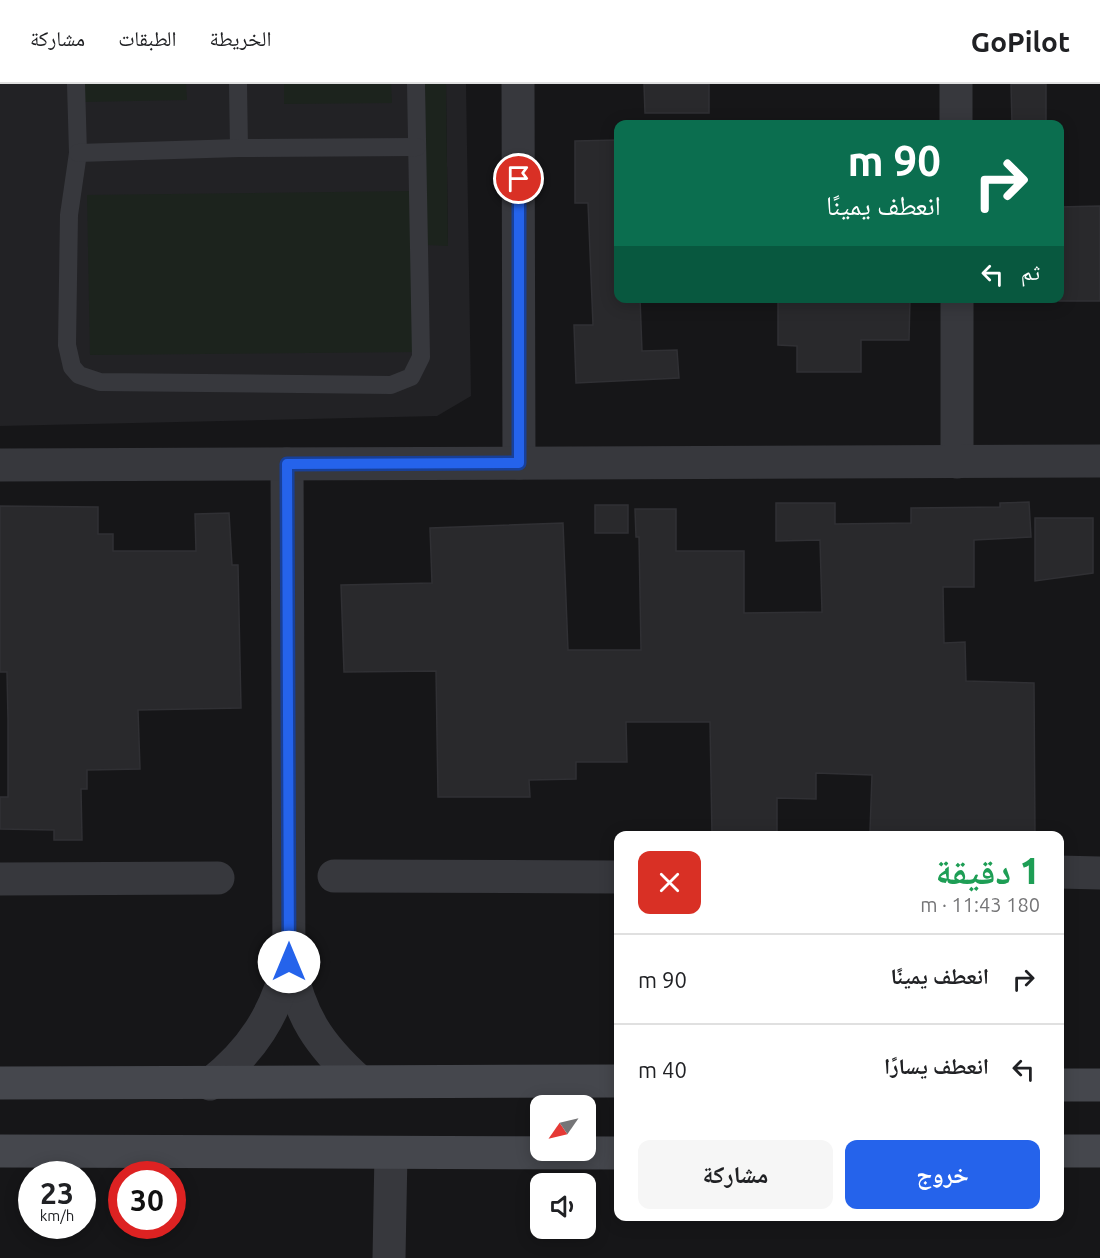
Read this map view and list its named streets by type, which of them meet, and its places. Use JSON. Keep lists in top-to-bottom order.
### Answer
{
  "north": "bottom left",
  "page": {
    "header": "GoPilot",
    "nav": ["الخريطة", "الطبقات", "مشاركة"],
    "turn": ["90 m", "انعطف يمينًا"],
    "then": "ثم",
    "heading": ["1 دقيقة", "180 m · 11:43"],
    "list": [
      {
        "name": "انعطف يمينًا",
        "value": "90 m"
      },
      {
        "name": "انعطف يسارًا",
        "value": "40 m"
      }
    ],
    "buttons": ["خروج", "مشاركة"],
    "speed": "23 km/h",
    "limit": "30"
  }
}
